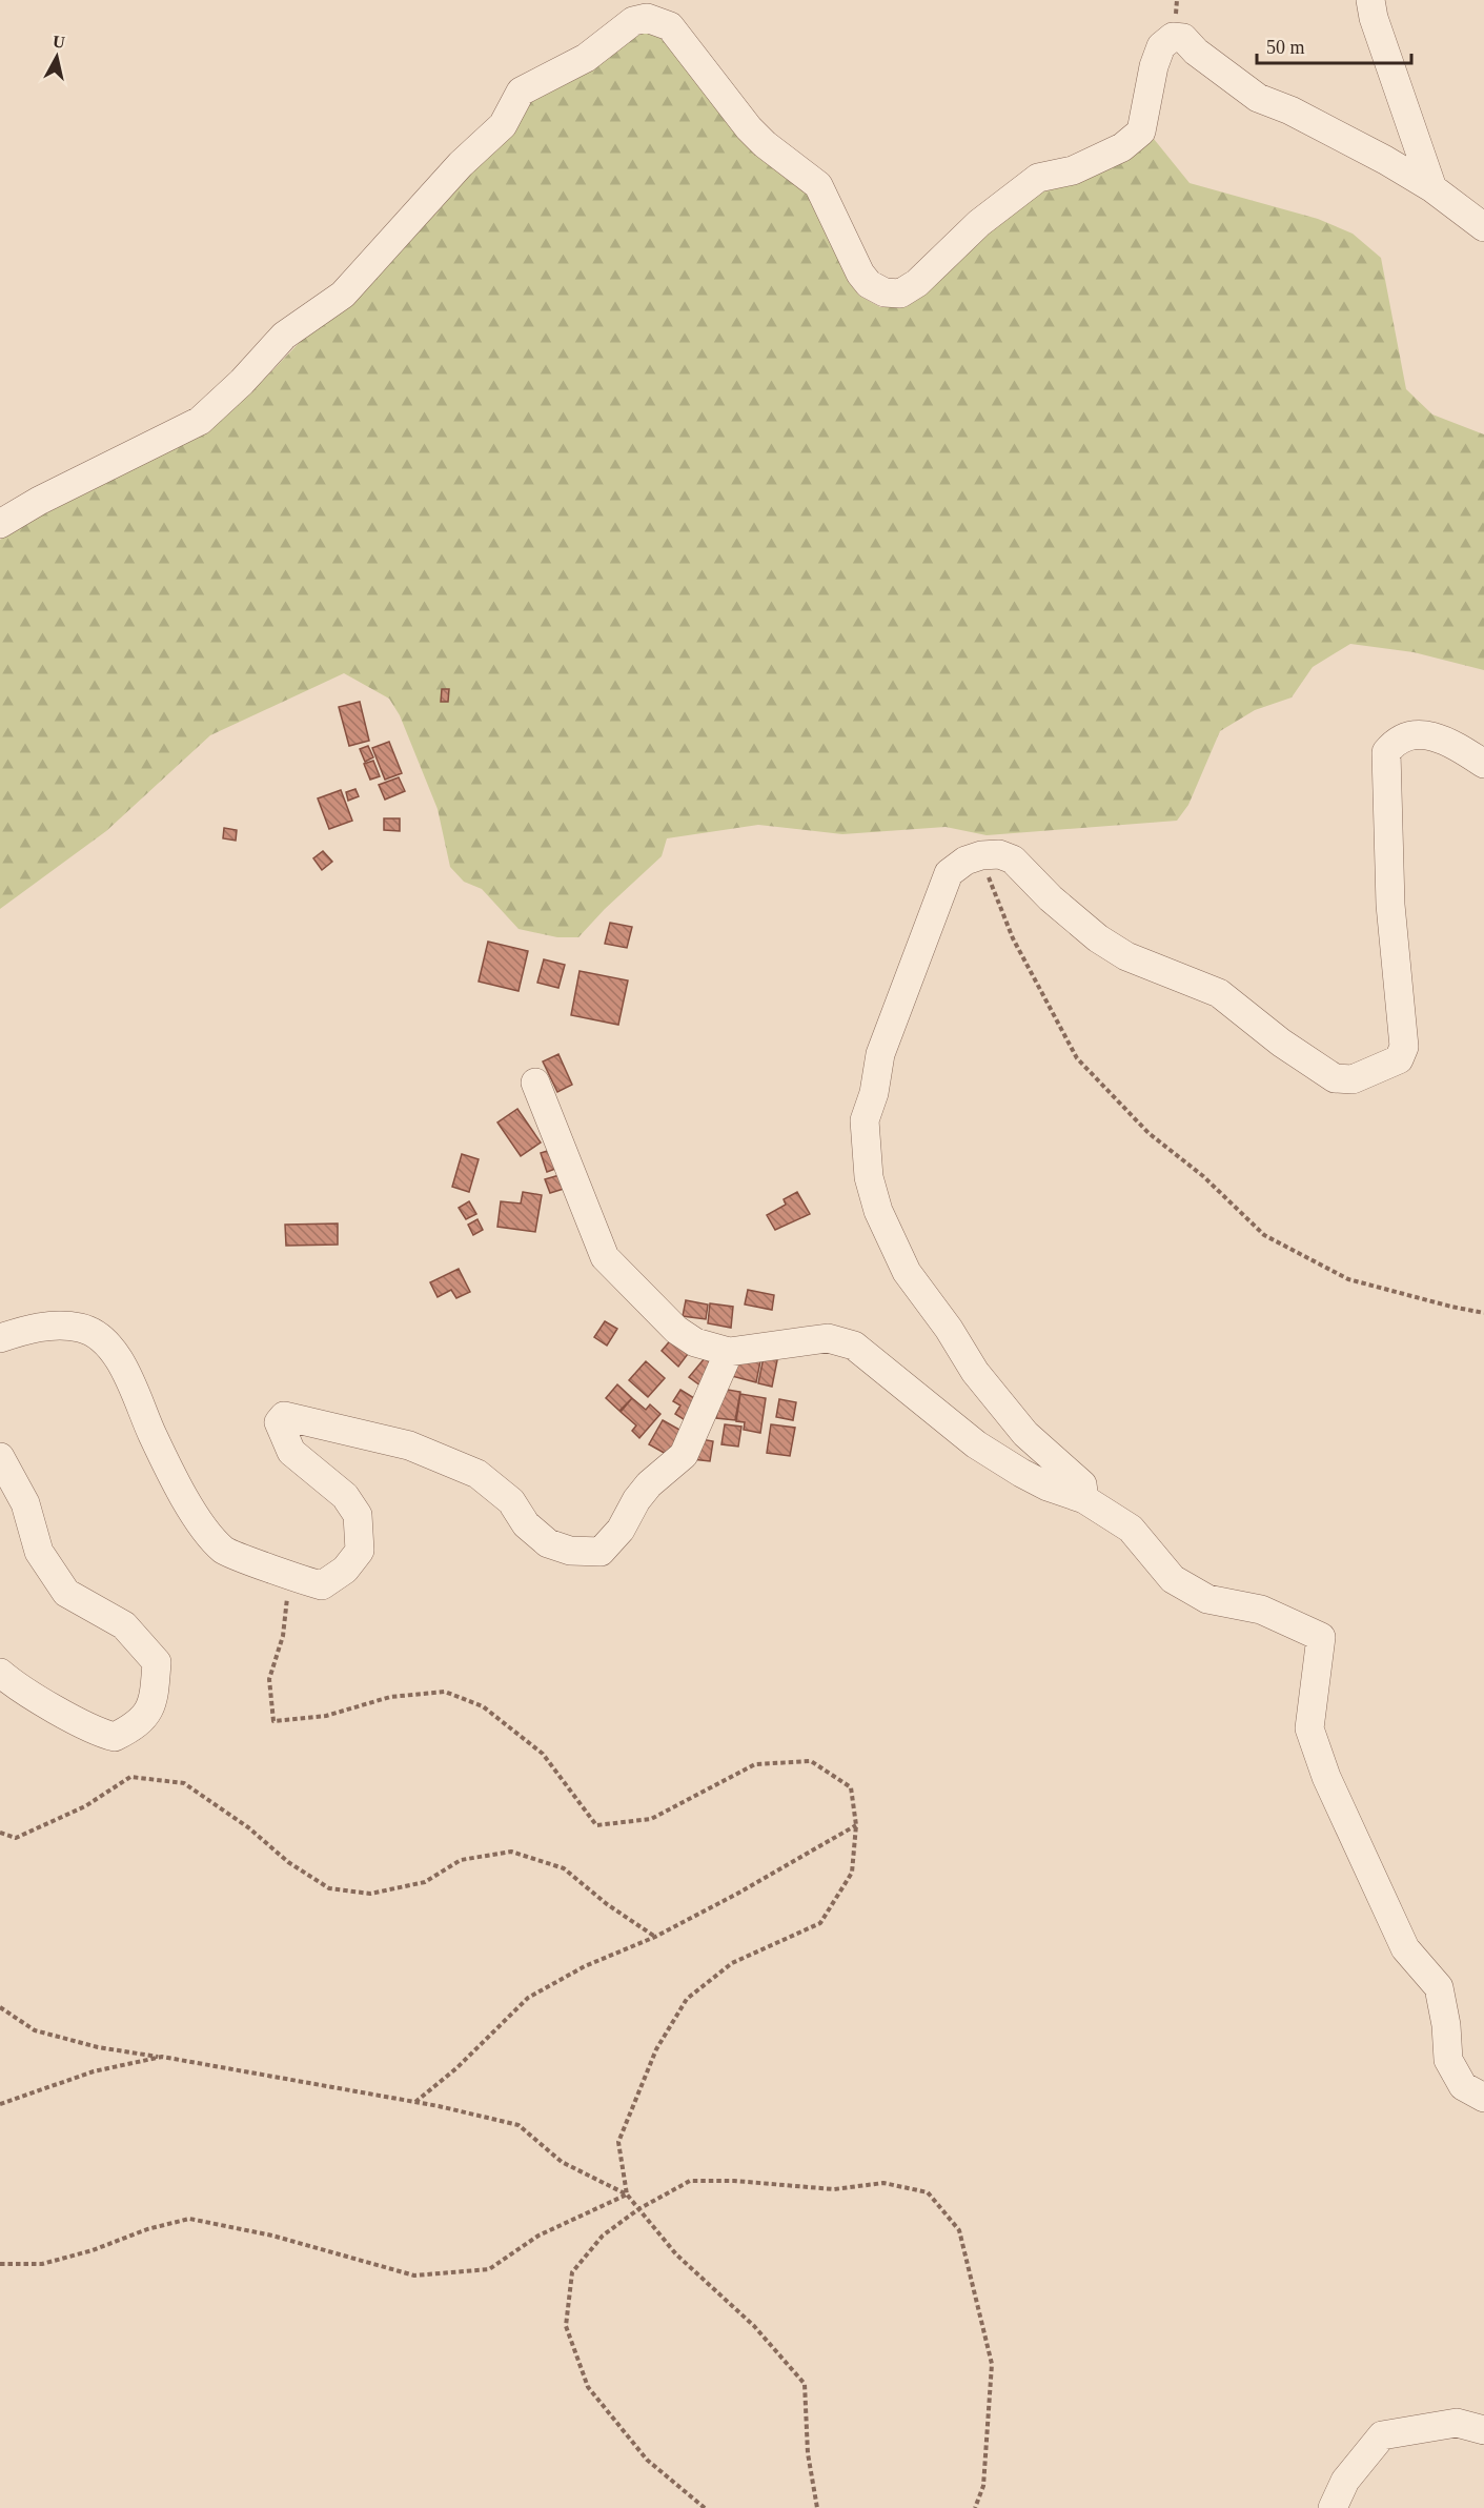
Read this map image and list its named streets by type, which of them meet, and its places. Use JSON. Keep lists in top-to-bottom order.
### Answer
{
  "scale_bar": "50 m",
  "north": "top"
}
